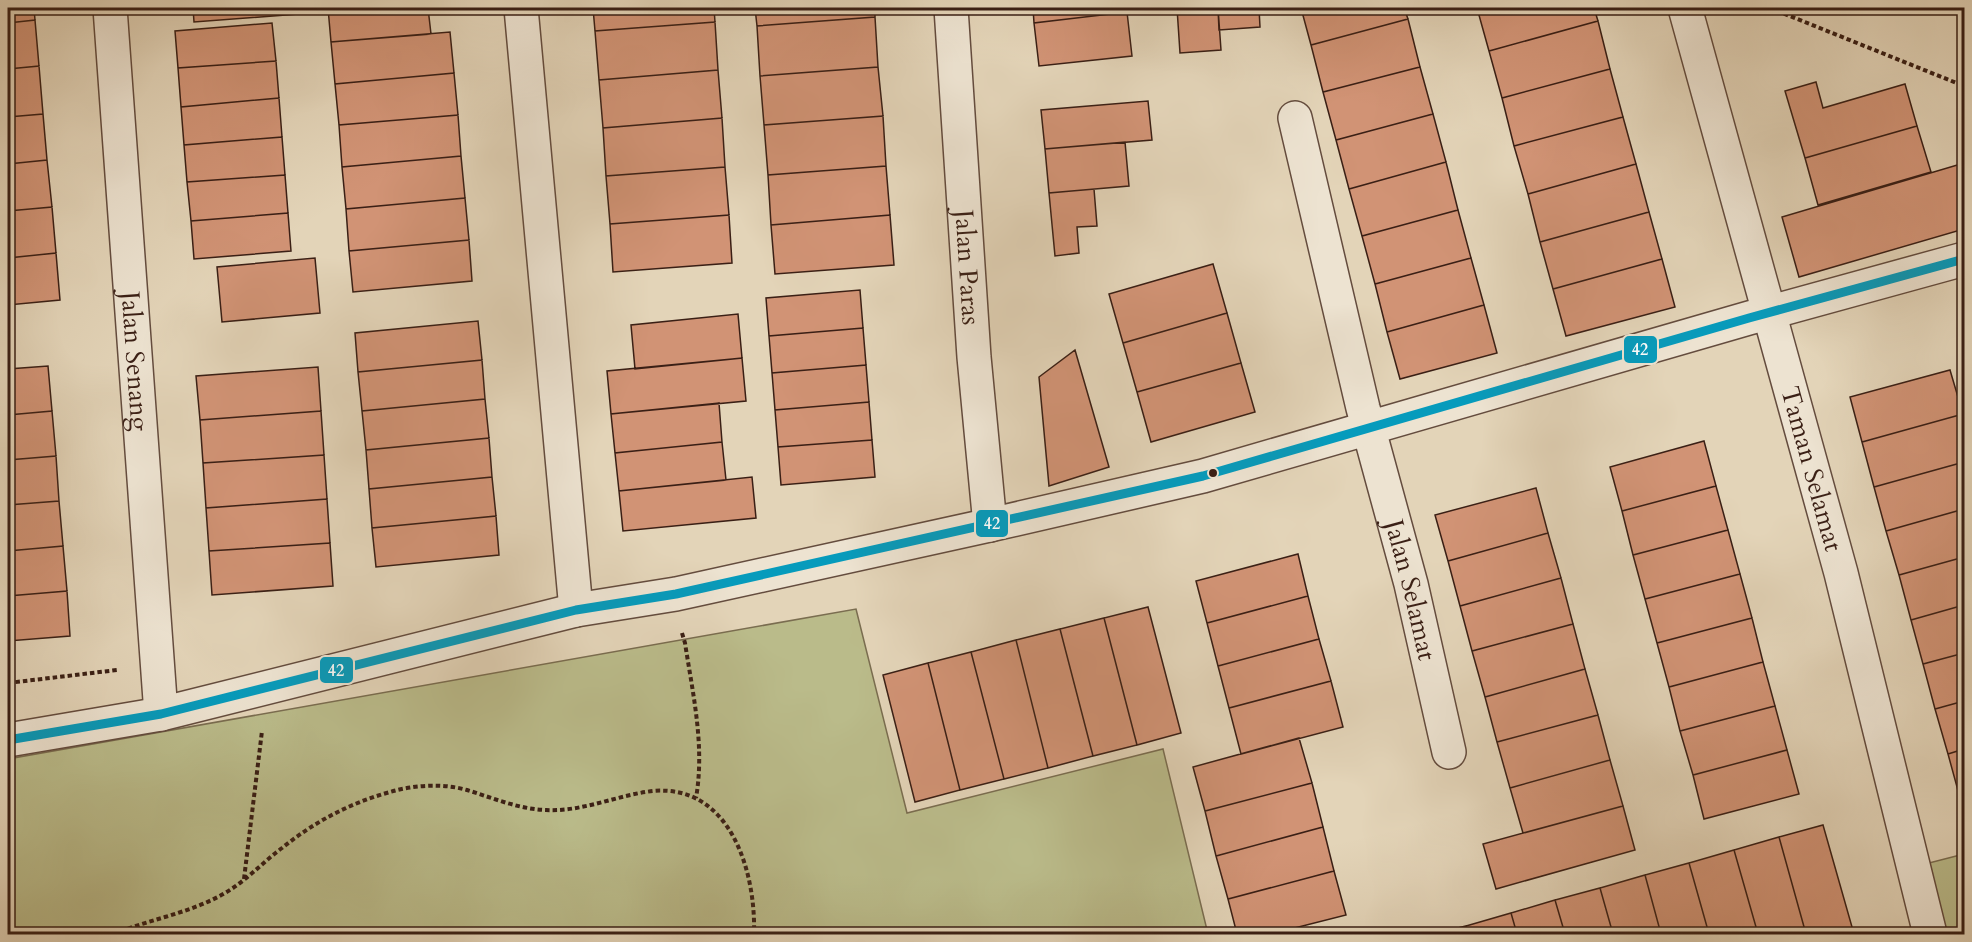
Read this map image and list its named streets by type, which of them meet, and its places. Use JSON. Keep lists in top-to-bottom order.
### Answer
{
  "streets": {
    "street": [
      "Jalan Paras",
      "Jalan Senang",
      "Taman Selamat",
      "Jalan Selamat"
    ]
  },
  "lines": ["transit line 42"]
}
